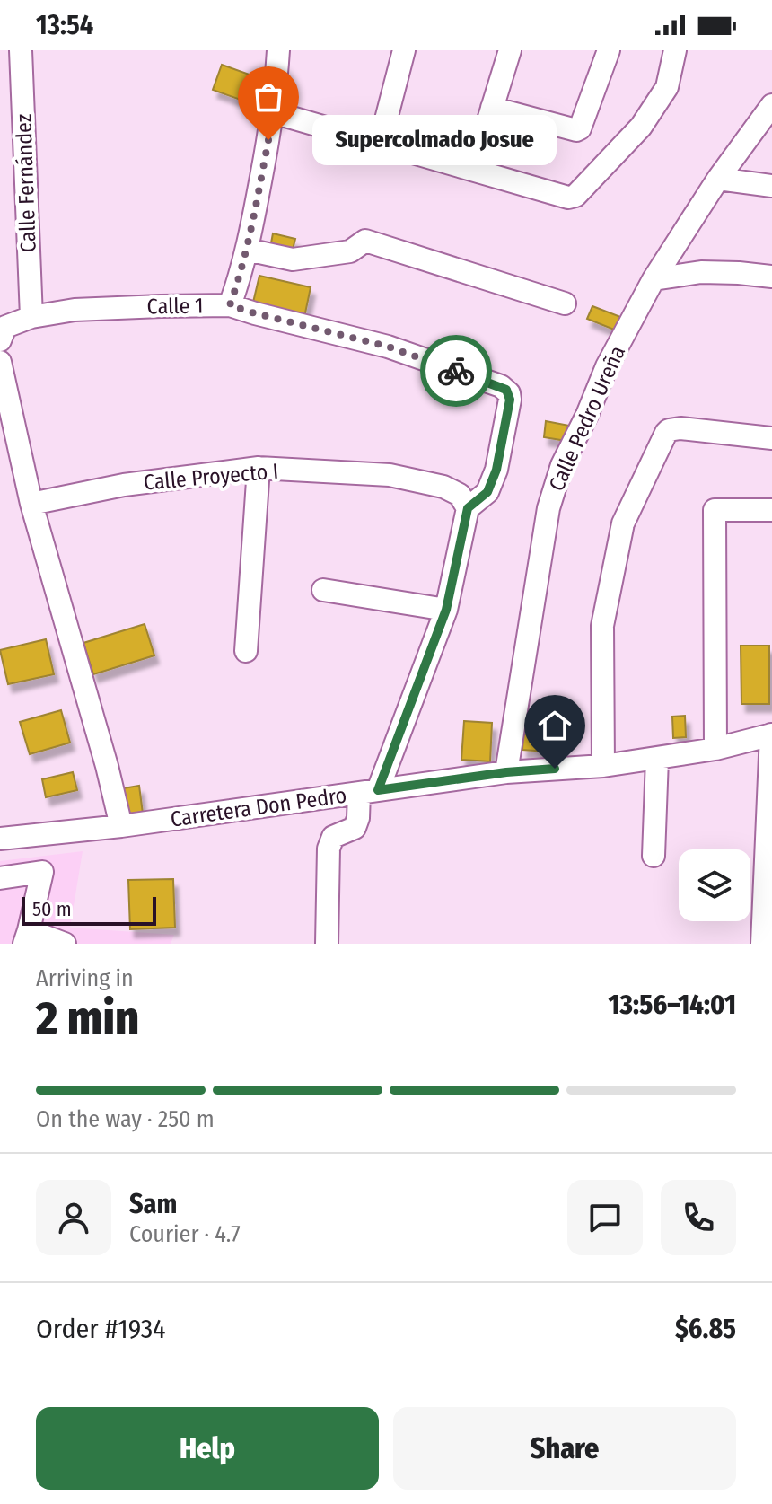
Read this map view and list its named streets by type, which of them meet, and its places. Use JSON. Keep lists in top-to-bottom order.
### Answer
{
  "streets": {
    "street": [
      "Calle Fernández",
      "Calle 1",
      "Calle Pedro Ureña",
      "Calle Proyecto I",
      "Carretera Don Pedro"
    ]
  },
  "crossings": [
    ["Calle Fernández", "Calle 1"],
    ["Calle Pedro Ureña", "Carretera Don Pedro"]
  ],
  "places": ["Supercolmado Josue"],
  "scale_bar": "50 m",
  "page": {
    "status": "13:54",
    "bubble": "Supercolmado Josue",
    "scale": "50 m",
    "heading": ["2 min", "Arriving in", "13:56–14:01"],
    "panel": [
      "Sam",
      "Courier · 4.7",
      "Order #1934",
      "$6.85"
    ],
    "bar": "On the way · 250 m",
    "buttons": ["Help", "Share"]
  }
}
